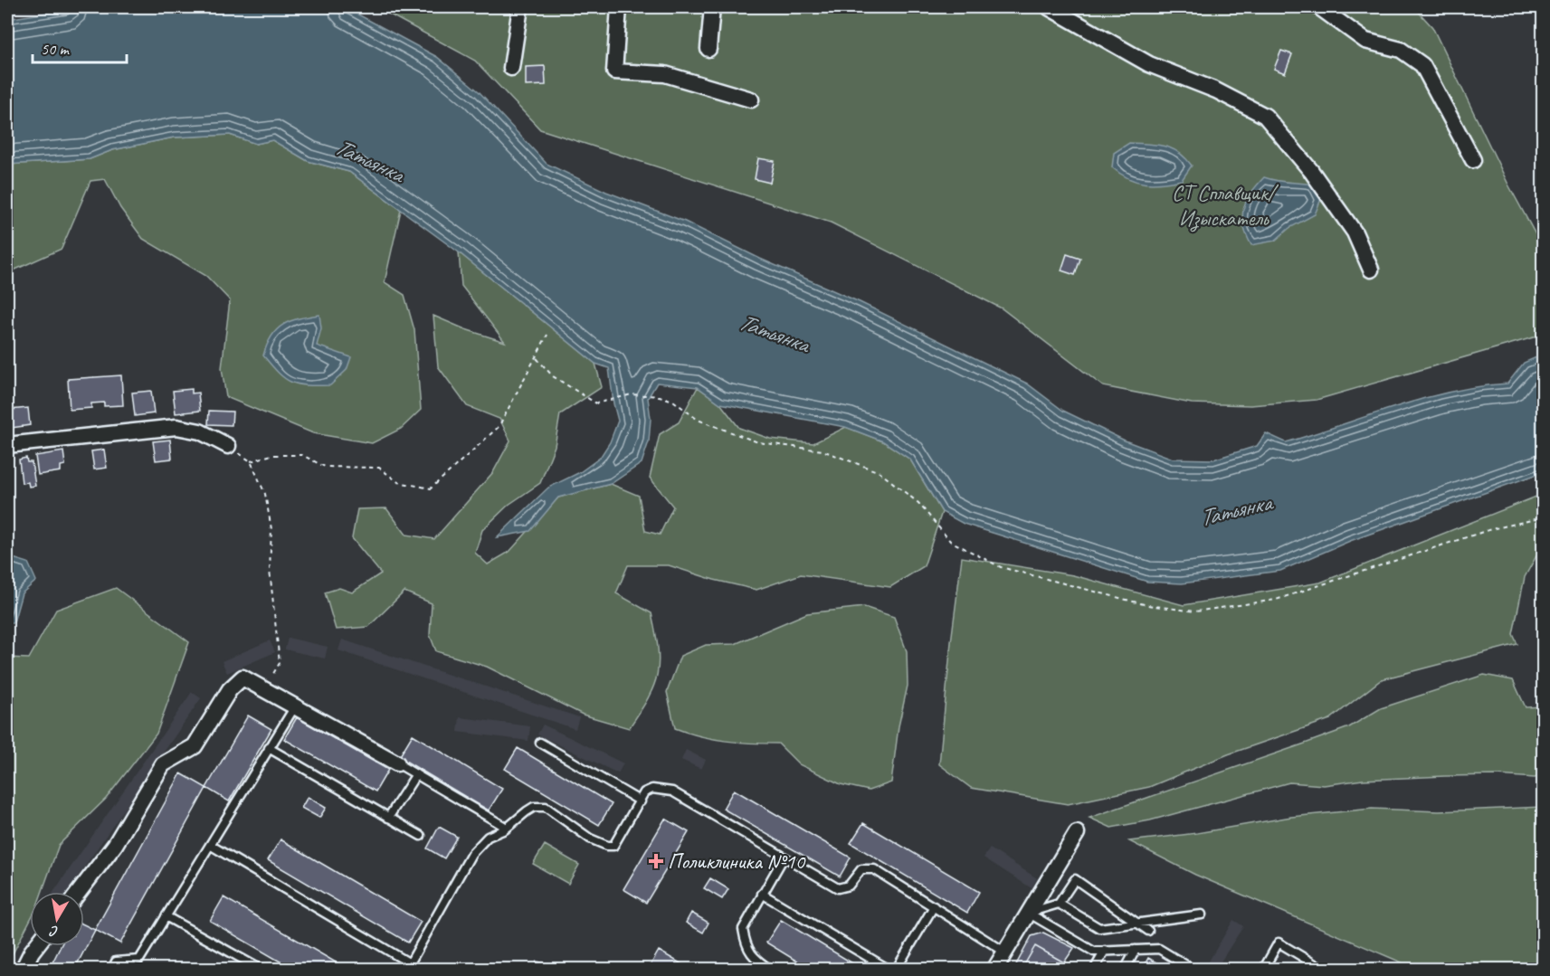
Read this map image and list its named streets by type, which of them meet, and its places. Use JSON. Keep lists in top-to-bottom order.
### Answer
{
  "water": ["Татьянка"],
  "parks": ["СТ Сплавщик/ Изыскатель"],
  "places": {
    "health": ["Поликлиника №10"]
  },
  "scale_bar": "50 m",
  "north": "bottom"
}
